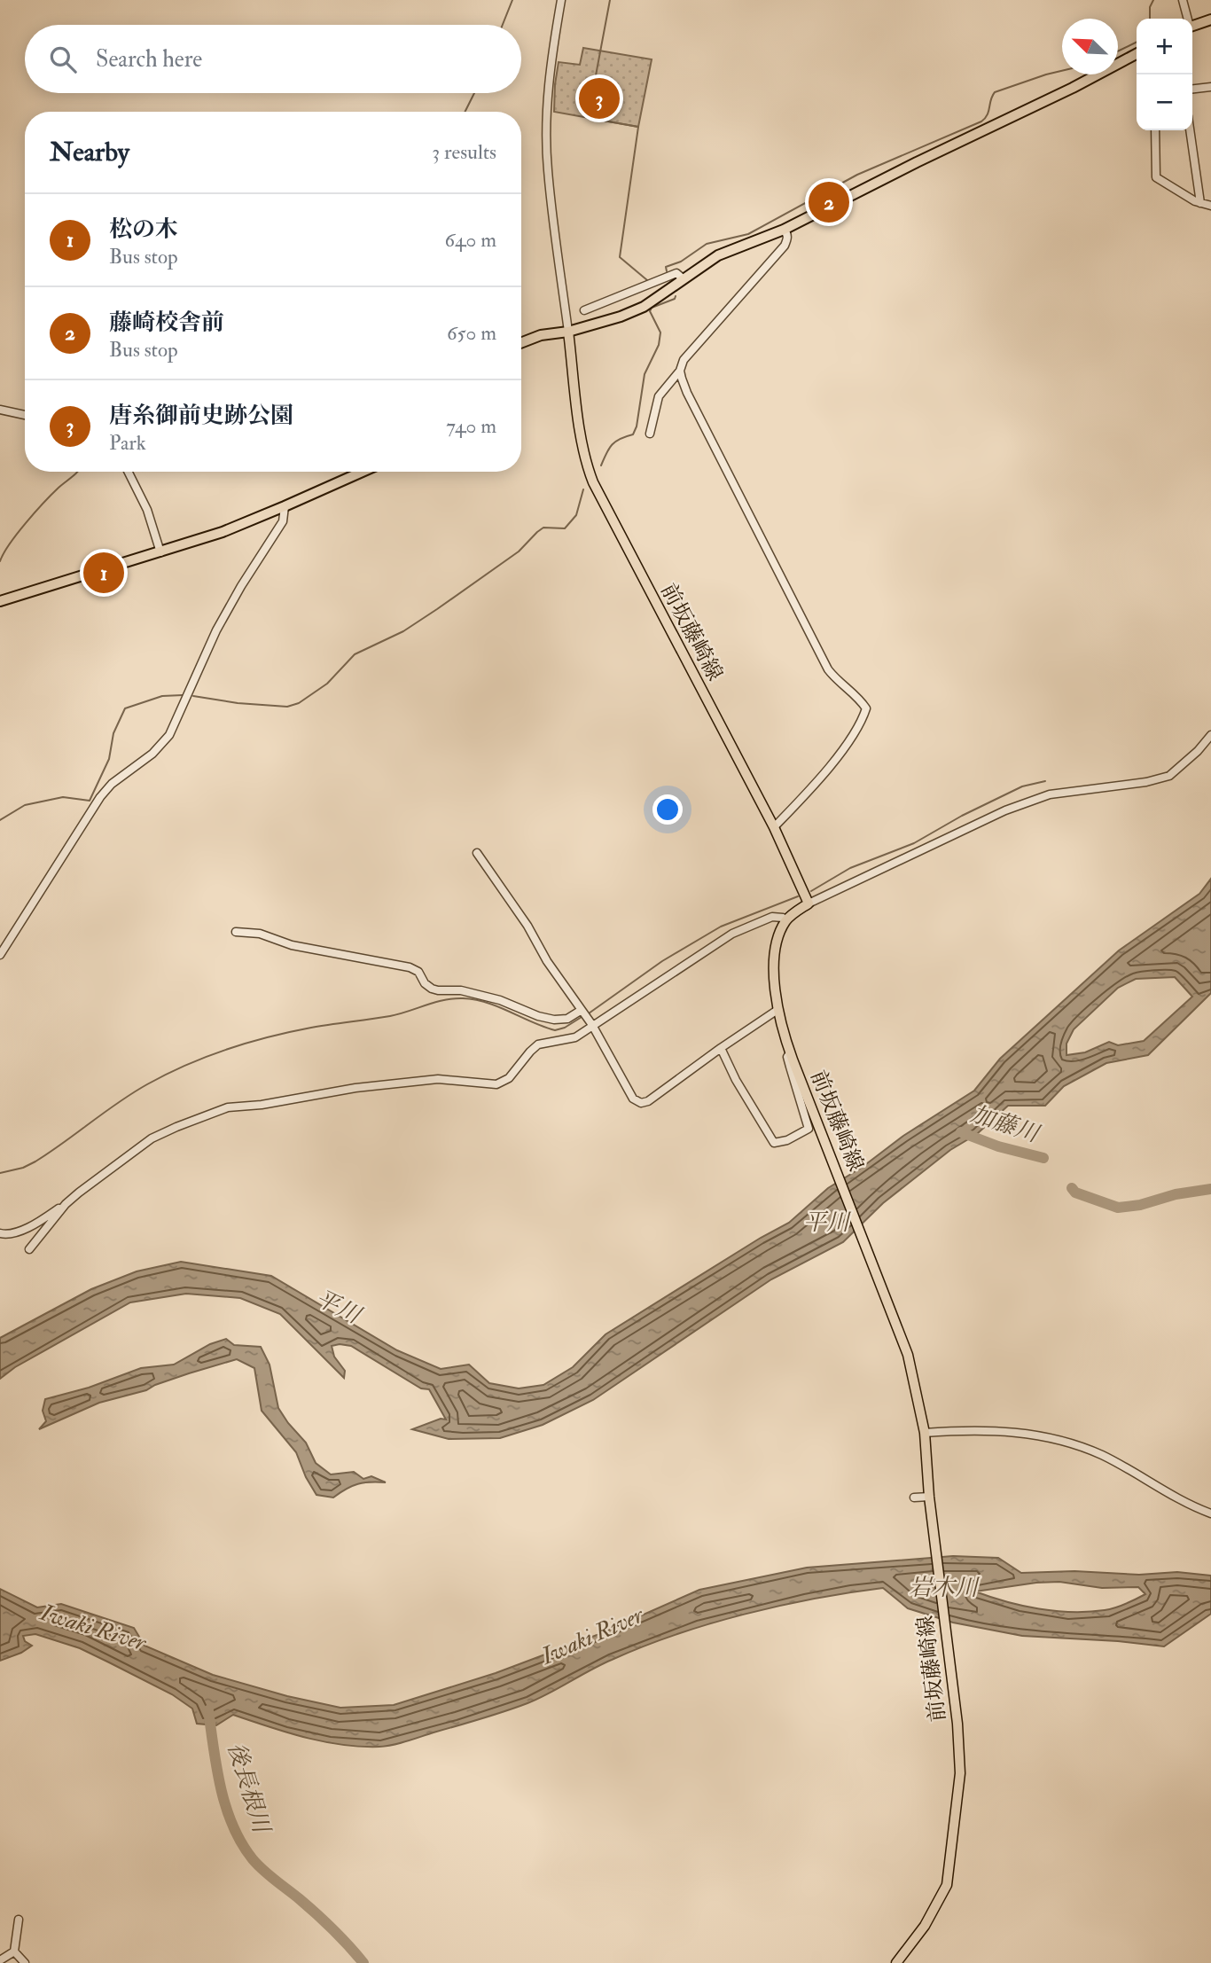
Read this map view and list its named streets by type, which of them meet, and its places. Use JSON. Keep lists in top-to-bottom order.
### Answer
{
  "streets": {
    "main road": ["前坂藤崎線"]
  },
  "water": [
    "加藤川",
    "平川",
    "岩木川",
    "Iwaki River",
    "後長根川"
  ],
  "north": "top left",
  "page": {
    "map_buttons": ["+", "−"],
    "search": "Search here",
    "pins": ["3", "2", "1"],
    "heading": ["Nearby", "3 results"],
    "list": [
      {
        "mark": "1",
        "name": "松の木",
        "note": "Bus stop",
        "value": "640 m"
      },
      {
        "mark": "2",
        "name": "藤崎校舎前",
        "note": "Bus stop",
        "value": "650 m"
      },
      {
        "mark": "3",
        "name": "唐糸御前史跡公園",
        "note": "Park",
        "value": "740 m"
      }
    ]
  }
}
